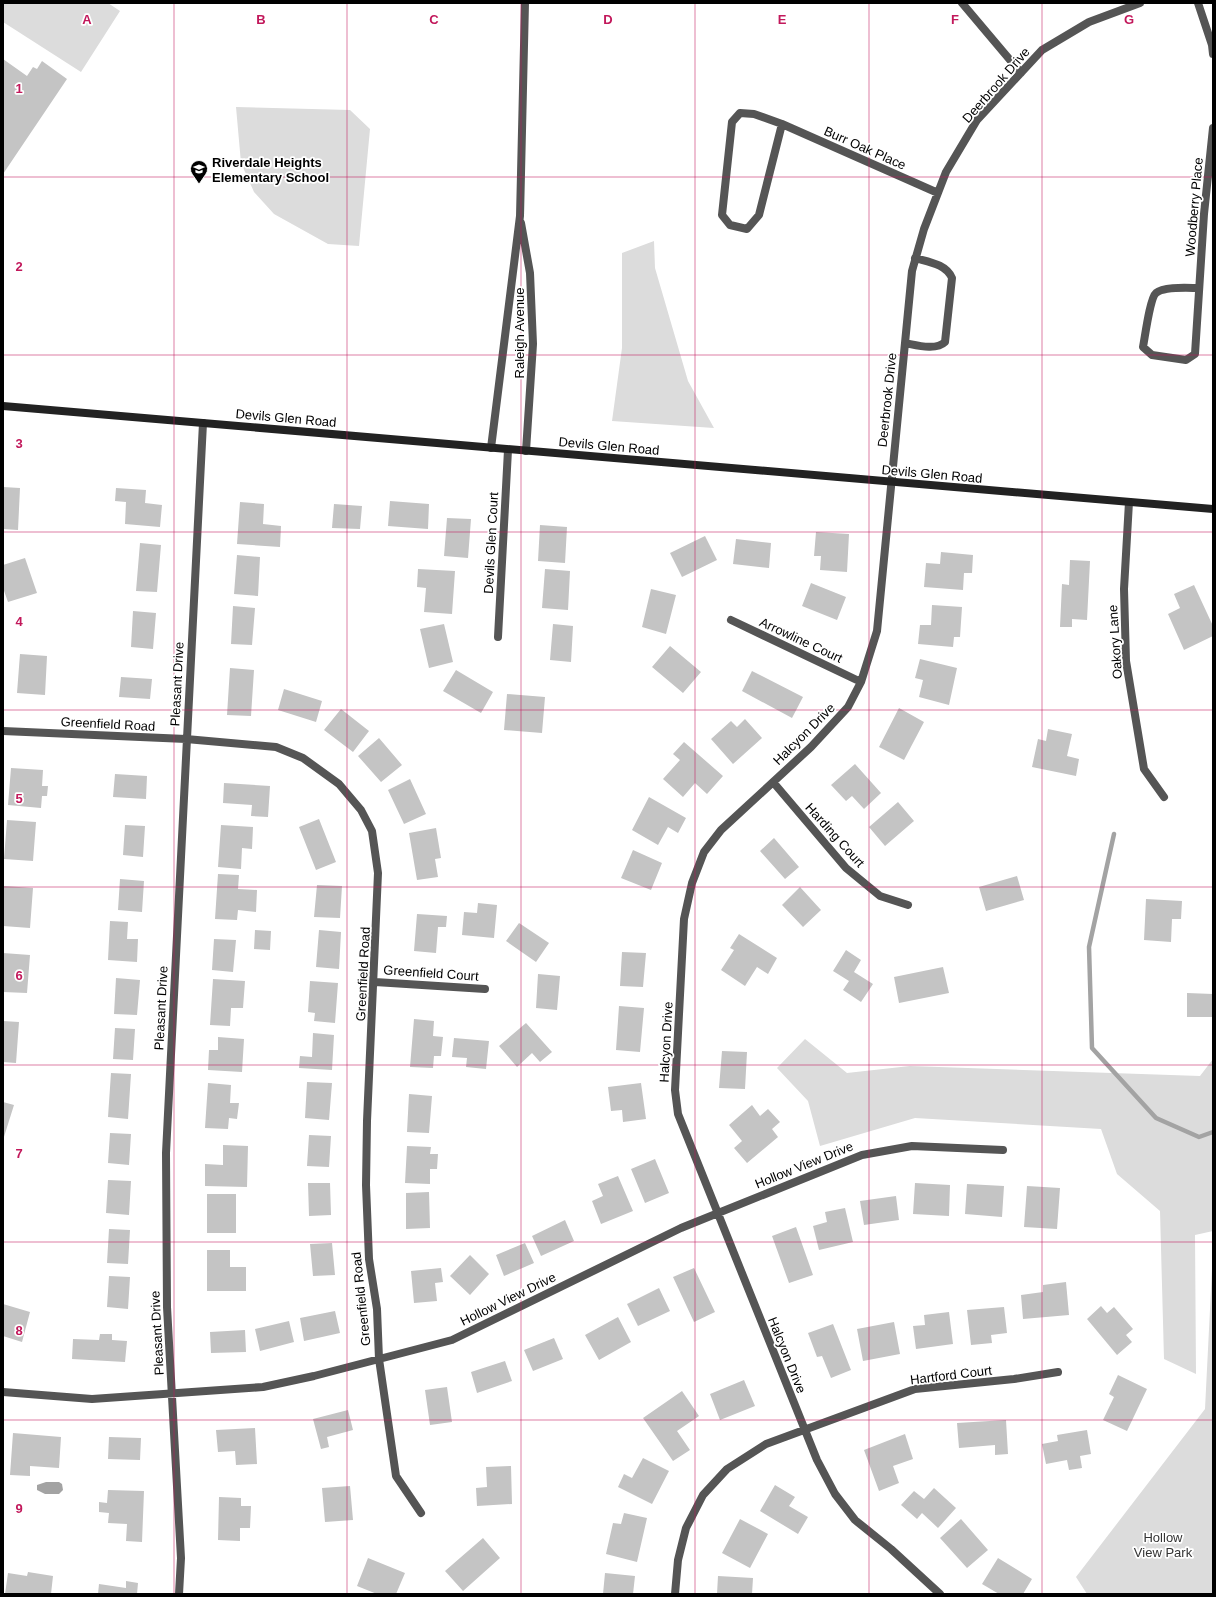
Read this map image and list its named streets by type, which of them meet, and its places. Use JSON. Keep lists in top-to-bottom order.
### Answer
{
  "streets": {
    "main road": ["Devils Glen Road"],
    "street": [
      "Deerbrook Drive",
      "Burr Oak Place",
      "Woodberry Place",
      "Raleigh Avenue",
      "Devils Glen Court",
      "Arrowline Court",
      "Oakory Lane",
      "Pleasant Drive",
      "Greenfield Road",
      "Halcyon Drive",
      "Harding Court",
      "Greenfield Court",
      "Hollow View Drive",
      "Hartford Court"
    ]
  },
  "crossings": [
    ["Deerbrook Drive", "Burr Oak Place"],
    ["Deerbrook Drive", "Devils Glen Road"],
    ["Deerbrook Drive", "Halcyon Drive"],
    ["Raleigh Avenue", "Devils Glen Road"],
    ["Devils Glen Road", "Devils Glen Court"],
    ["Devils Glen Road", "Oakory Lane"],
    ["Devils Glen Road", "Pleasant Drive"],
    ["Devils Glen Road", "Halcyon Drive"],
    ["Arrowline Court", "Halcyon Drive"],
    ["Pleasant Drive", "Greenfield Road"],
    ["Pleasant Drive", "Hollow View Drive"],
    ["Greenfield Road", "Greenfield Court"],
    ["Greenfield Road", "Hollow View Drive"],
    ["Halcyon Drive", "Harding Court"],
    ["Halcyon Drive", "Hollow View Drive"],
    ["Halcyon Drive", "Hartford Court"]
  ],
  "parks": ["Hollow View Park"],
  "places": {
    "school or university": ["Riverdale Heights Elementary School"]
  },
  "grid": {
    "columns": [
      "A",
      "B",
      "C",
      "D",
      "E",
      "F",
      "G"
    ],
    "rows": [
      "1",
      "2",
      "3",
      "4",
      "5",
      "6",
      "7",
      "8",
      "9"
    ]
  }
}
